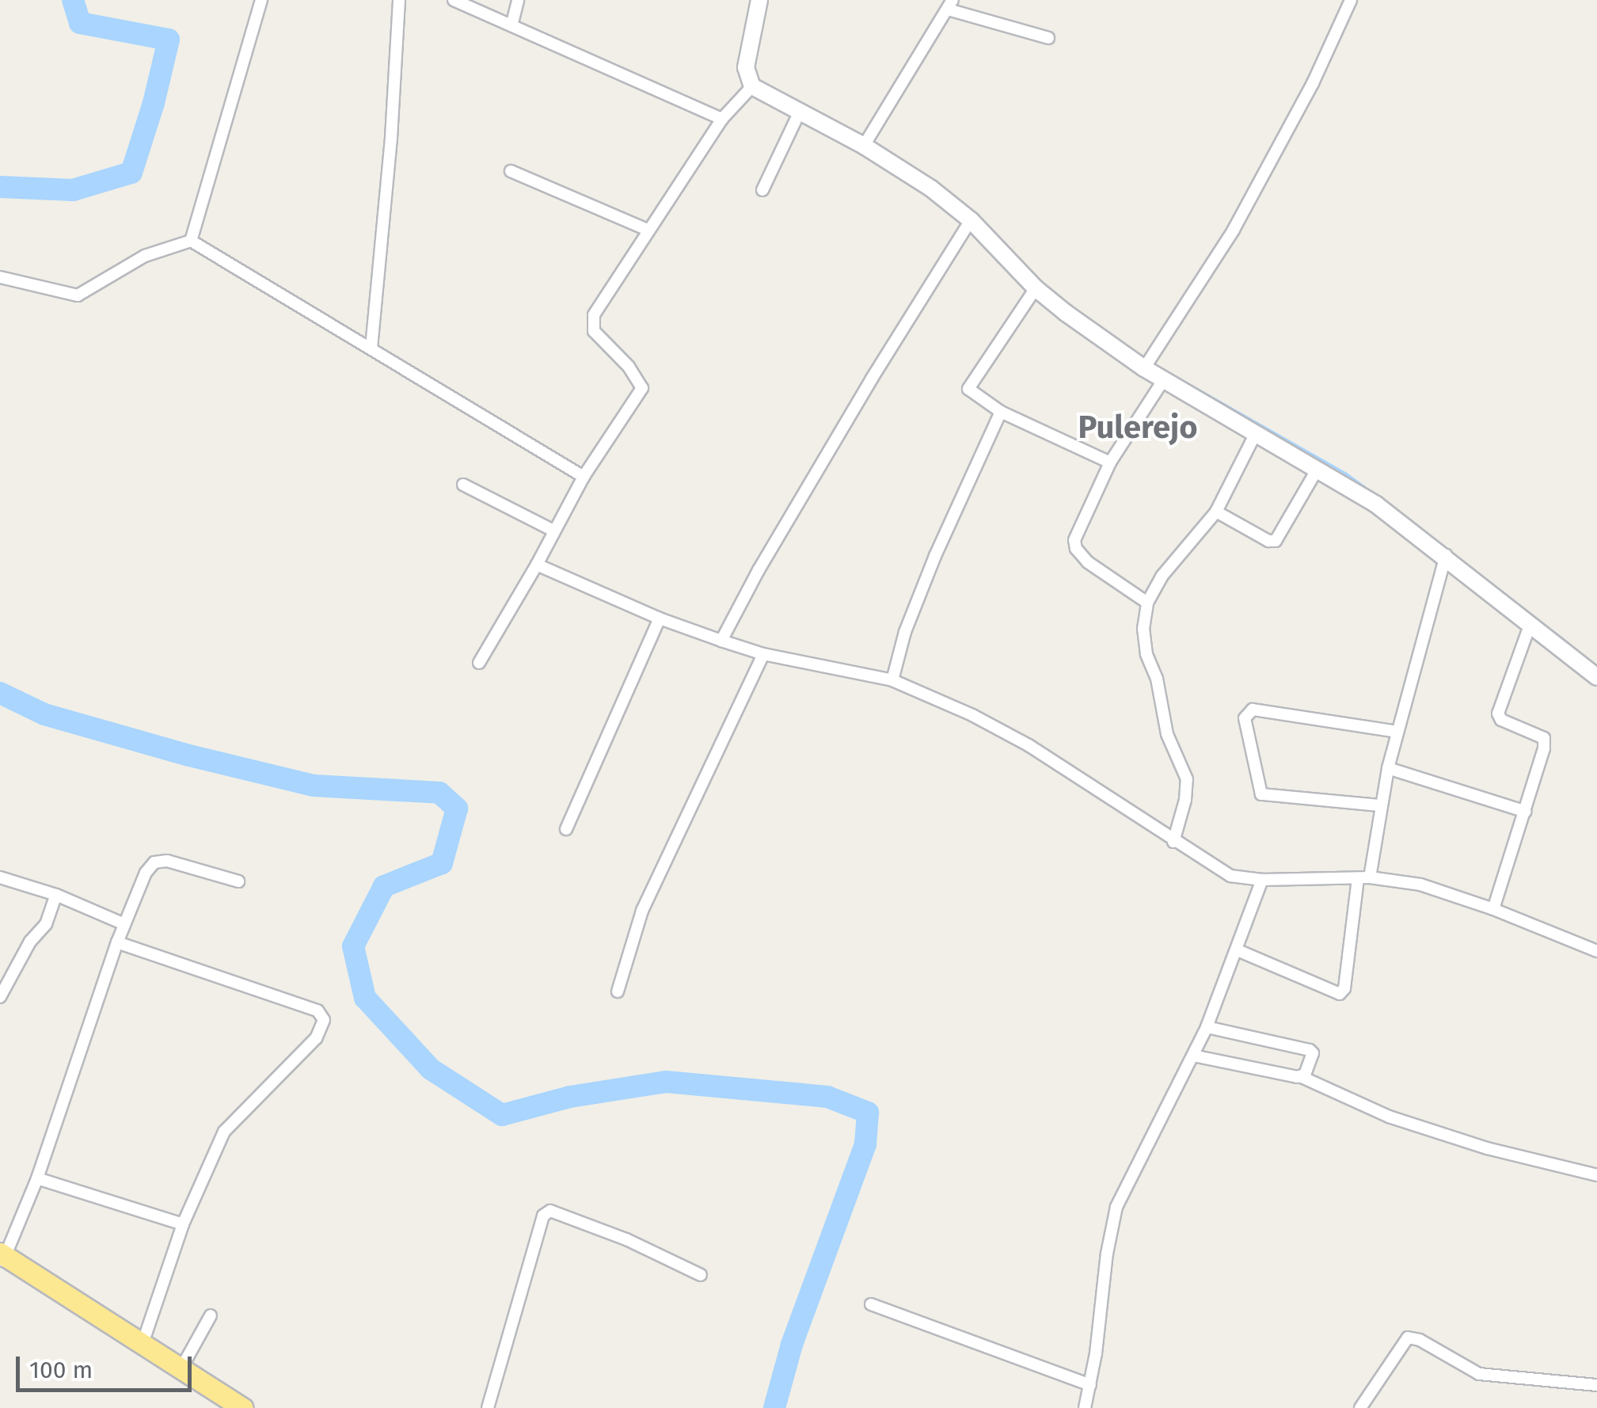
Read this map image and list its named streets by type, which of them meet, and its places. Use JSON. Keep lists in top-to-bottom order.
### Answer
{
  "districts": ["Pulerejo"],
  "scale_bar": "100 m"
}
